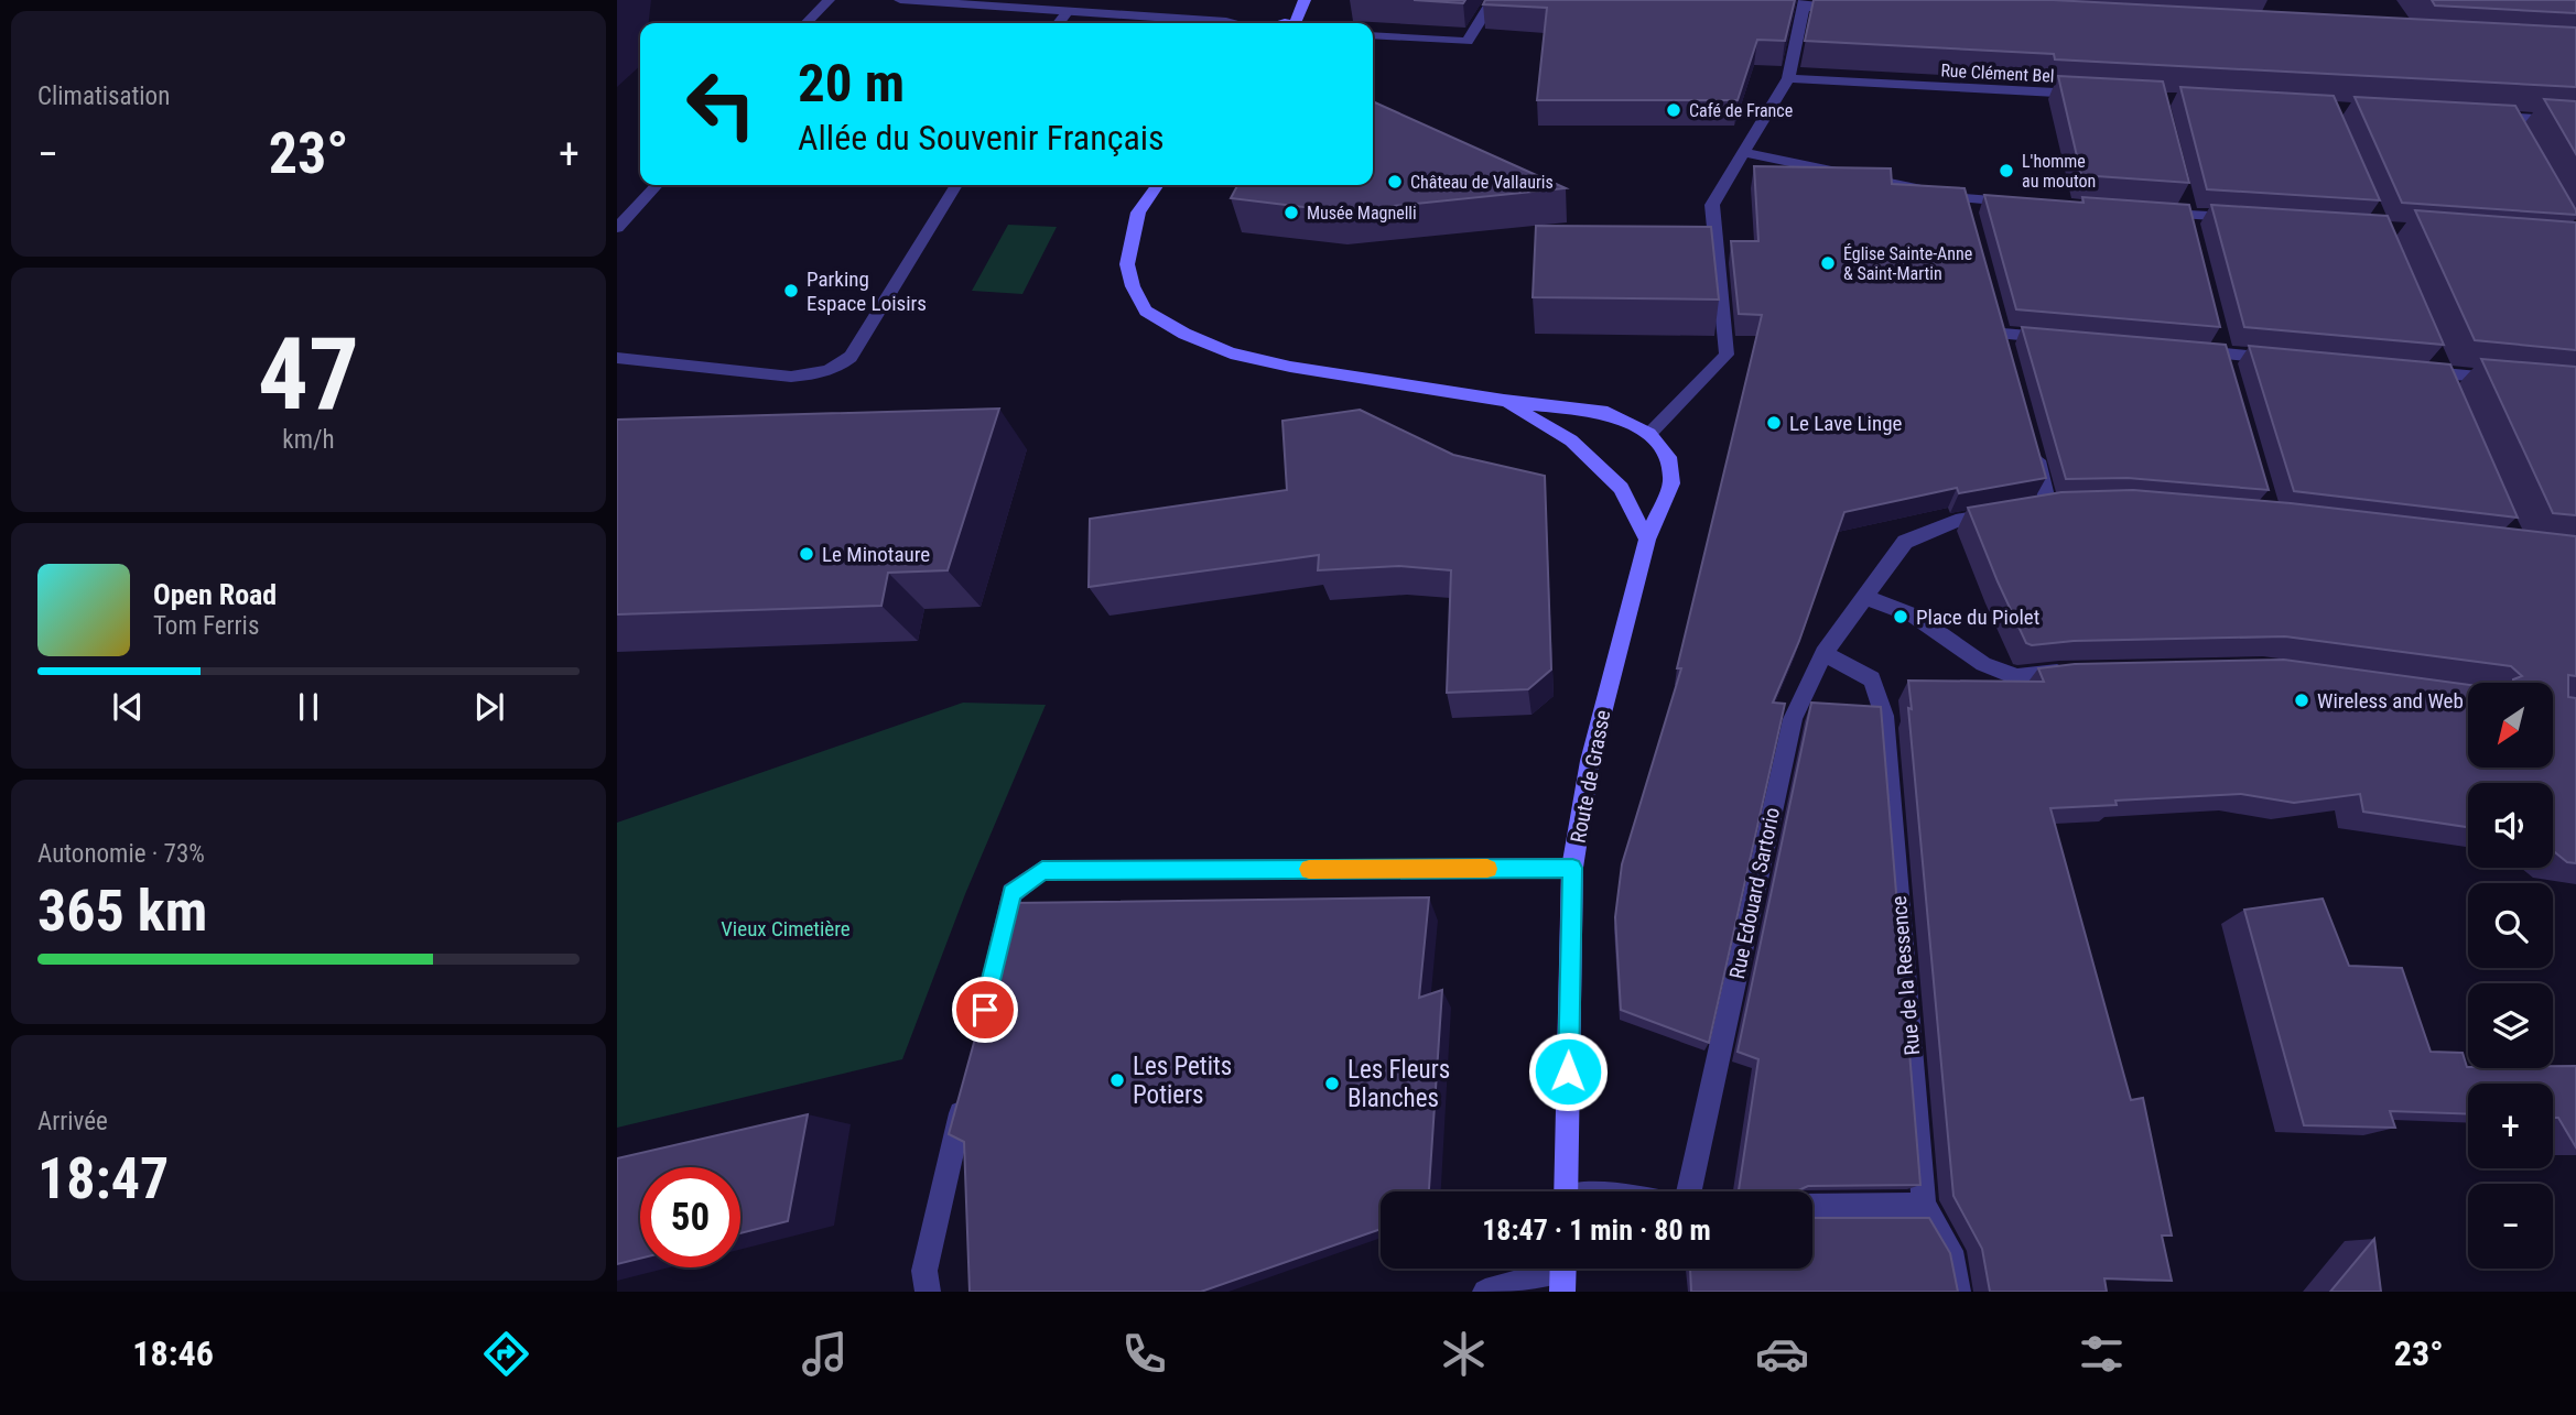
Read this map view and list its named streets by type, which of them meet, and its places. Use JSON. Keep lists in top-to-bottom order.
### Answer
{
  "streets": {
    "main road": ["Route de Grasse"],
    "street": ["Rue Clément Bel", "Rue Edouard Sartorio", "Rue de la Ressence"]
  },
  "crossings": [
    ["Rue Edouard Sartorio", "Rue de la Ressence"]
  ],
  "parks": ["Vieux Cimetière"],
  "places": [
    "Café de France",
    "L'homme au mouton",
    "Château de Vallauris",
    "Musée Magnelli",
    "Église Sainte-Anne & Saint-Martin",
    "Parking Espace Loisirs",
    "Le Lave Linge",
    "Le Minotaure",
    "Place du Piolet",
    "Wireless and Web",
    "Les Petits Potiers",
    "Les Fleurs Blanches"
  ],
  "north": "bottom left",
  "page": {
    "tile": [
      "Climatisation",
      ["47", "km/h"],
      ["Autonomie · 73%", "365 km"],
      ["Arrivée", "18:47"]
    ],
    "turn": ["20 m", "Allée du Souvenir Français"],
    "heat": ["−", "23°", "+"],
    "song": ["Open Road", "Tom Ferris"],
    "map_buttons": ["+", "−"],
    "limit": "50",
    "trip": "18:47 · 1 min · 80 m",
    "tabs": ["18:46", "23°"]
  }
}
